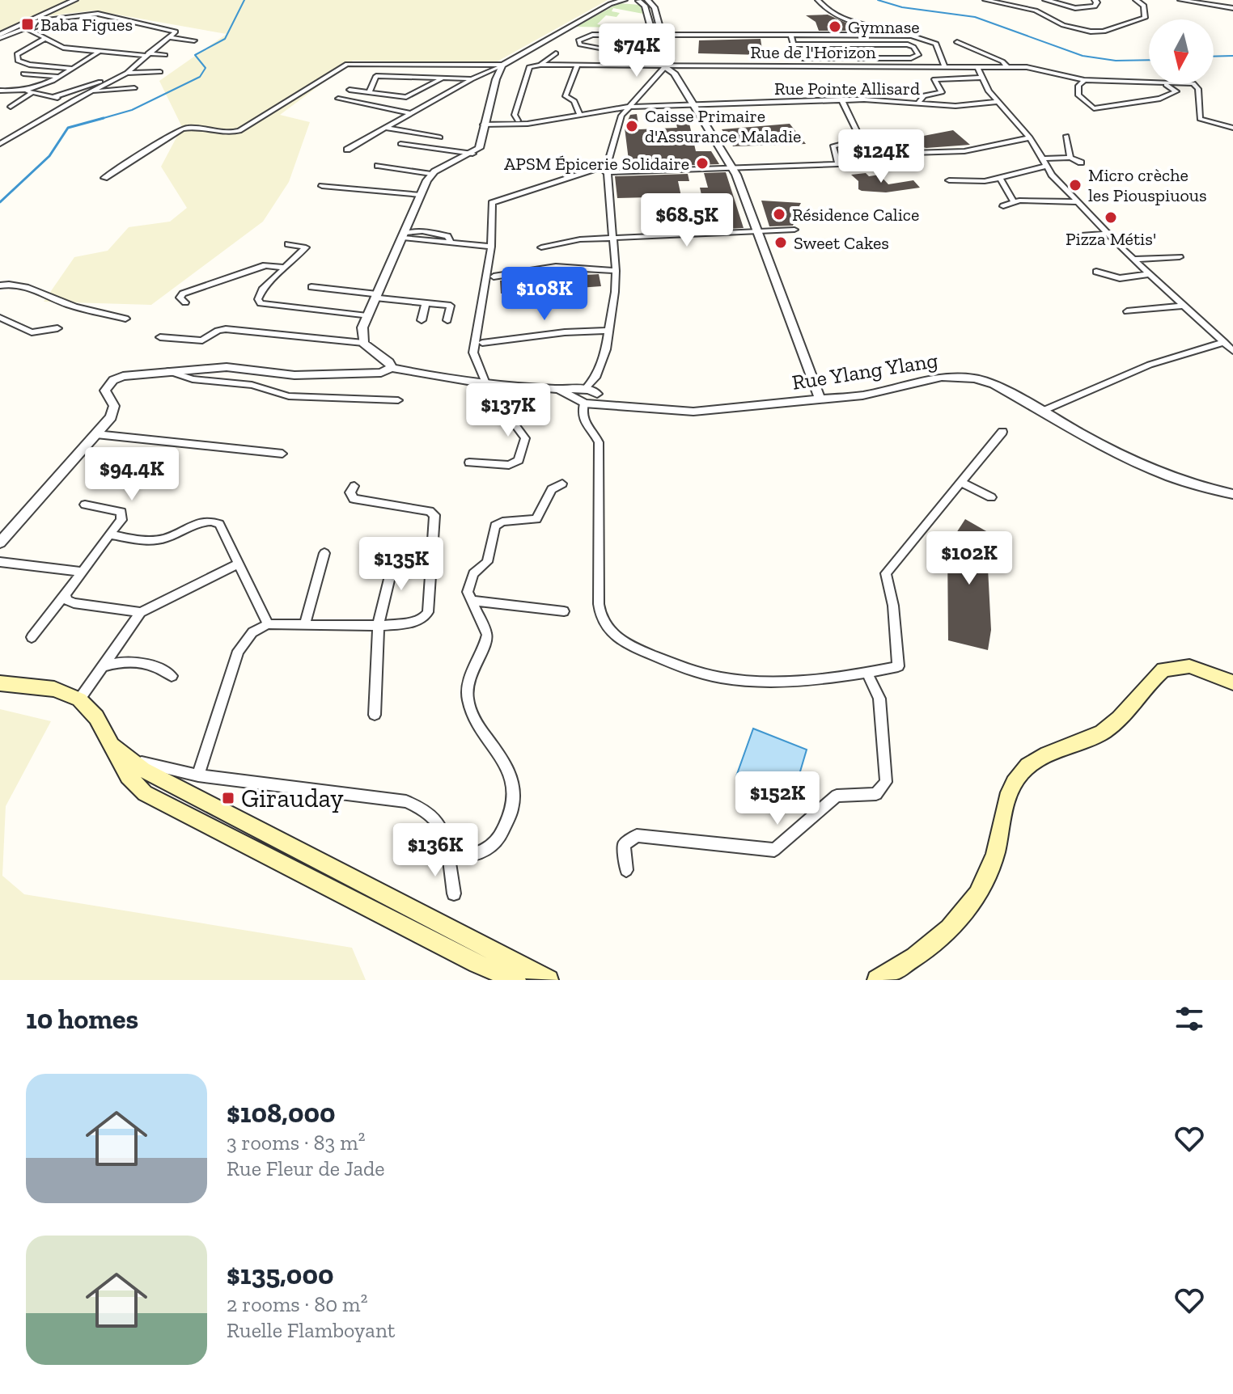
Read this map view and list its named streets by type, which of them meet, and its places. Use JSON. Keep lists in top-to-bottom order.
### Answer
{
  "streets": {
    "street": ["Rue de l'Horizon", "Rue Pointe Allisard", "Rue Ylang Ylang"]
  },
  "places": {
    "transit": ["Baba Figues", "Girauday"],
    "other": [
      "Gymnase",
      "Caisse Primaire d'Assurance Maladie",
      "APSM Épicerie Solidaire",
      "Micro crèche les Piouspiuous",
      "Résidence Calice",
      "Pizza Métis'",
      "Sweet Cakes"
    ]
  },
  "north": "bottom",
  "page": {
    "price": [
      "$74K",
      "$124K",
      "$68.5K",
      "$108K",
      "$137K",
      "$94.4K",
      "$102K",
      "$135K",
      "$152K",
      "$136K"
    ],
    "heading": "10 homes",
    "list": [
      {
        "name": "$108,000",
        "note": "3 rooms · 83 m² · Rue Fleur de Jade"
      },
      {
        "name": "$135,000",
        "note": "2 rooms · 80 m² · Ruelle Flamboyant"
      }
    ]
  }
}
